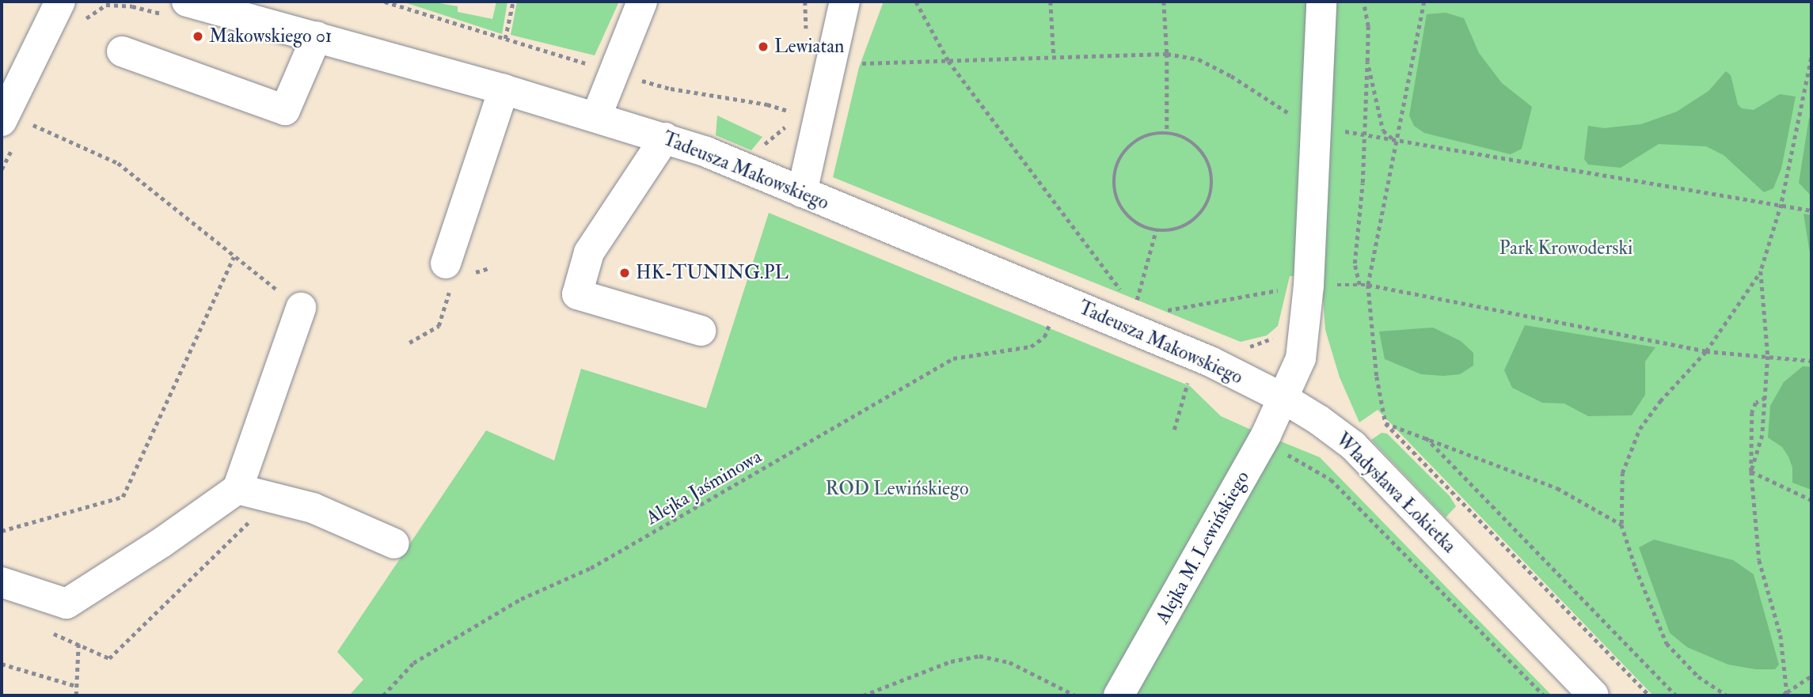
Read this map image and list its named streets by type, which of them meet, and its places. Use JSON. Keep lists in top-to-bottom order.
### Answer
{
  "streets": {
    "street": ["Tadeusza Makowskiego", "Władysława Łokietka", "Alejka M. Lewińskiego"],
    "path": ["Alejka Jaśminowa"]
  },
  "crossings": [
    ["Tadeusza Makowskiego", "Władysława Łokietka"],
    ["Tadeusza Makowskiego", "Alejka M. Lewińskiego"],
    ["Władysława Łokietka", "Alejka M. Lewińskiego"]
  ],
  "parks": ["Park Krowoderski", "ROD Lewińskiego"],
  "places": ["Makowskiego 01", "Lewiatan", "HK-TUNING.PL"]
}
